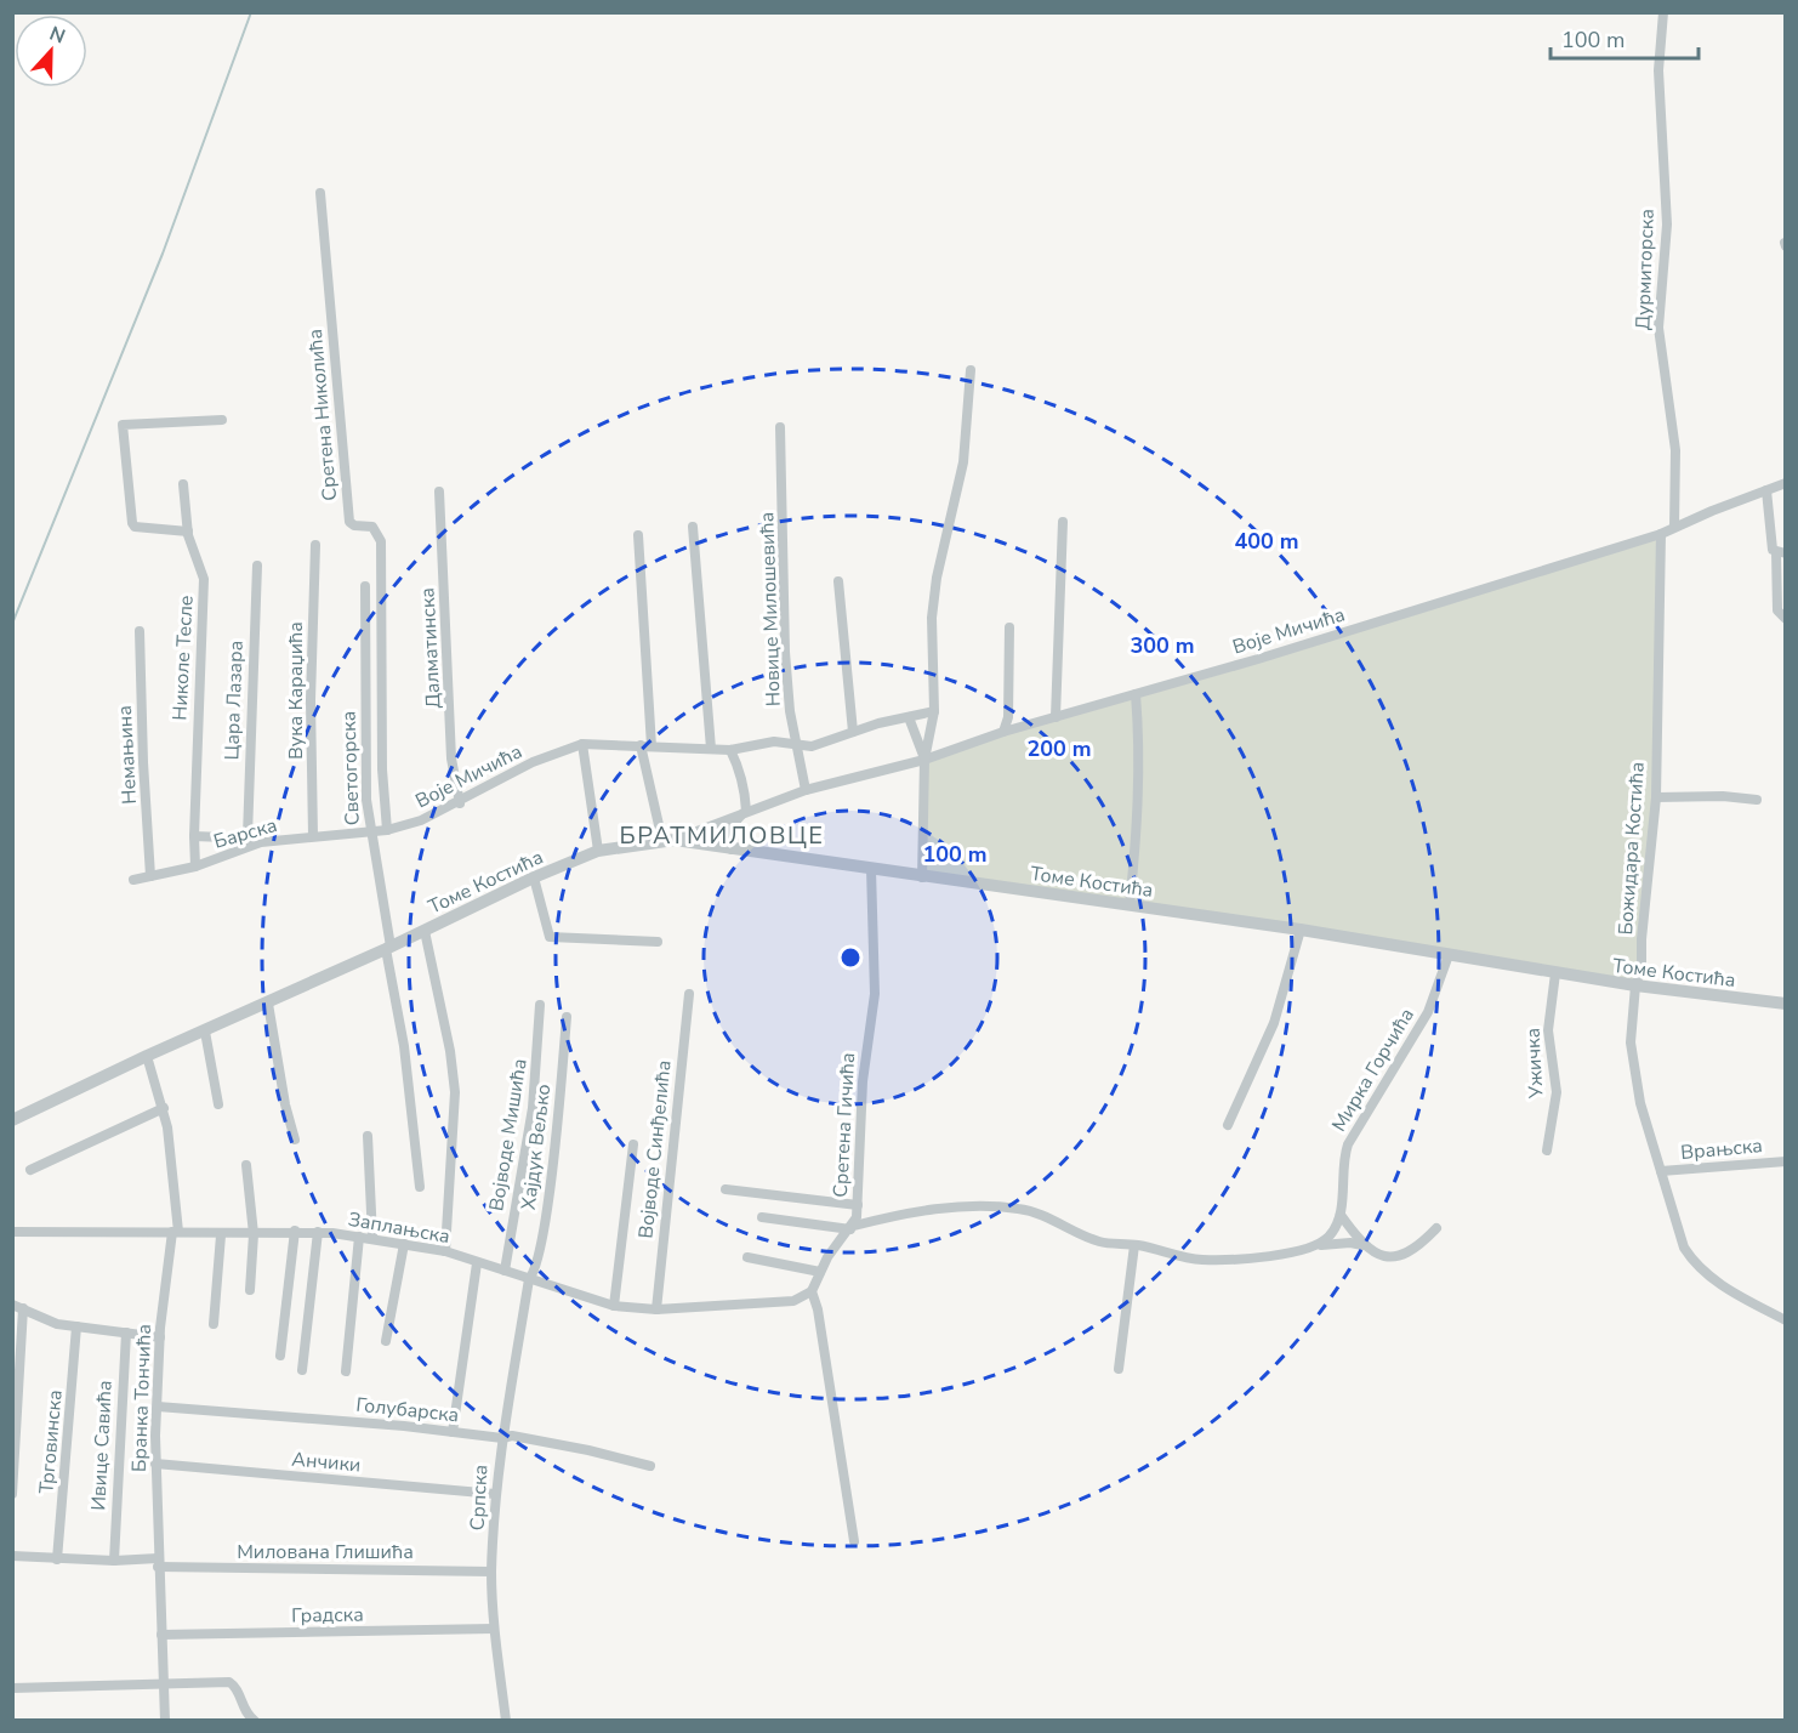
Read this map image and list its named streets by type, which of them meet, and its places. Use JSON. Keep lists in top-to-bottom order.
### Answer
{
  "streets": {
    "street": [
      "Дурмиторска",
      "Сретена Николића",
      "Новице Милошевића",
      "Воје Мичића",
      "Далматинска",
      "Николе Тесле",
      "Вука Караџића",
      "Цара Лазара",
      "Немањина",
      "Светогорска",
      "Барска",
      "Божидара Костића",
      "Томе Костића",
      "Ужичка",
      "Мирка Горчића",
      "Сретена Гичића",
      "Војводе Мишића",
      "Хајдук Вељко",
      "Врањска",
      "Војводе Синђелића",
      "Заплањска",
      "Бранка Тончића",
      "Голубарска",
      "Трговинска",
      "Ивице Савића",
      "Анчики",
      "Српска",
      "Милована Глишића",
      "Градска"
    ]
  },
  "crossings": [
    ["Дурмиторска", "Воје Мичића"],
    ["Сретена Николића", "Воје Мичића"],
    ["Новице Милошевића", "Воје Мичића"],
    ["Воје Мичића", "Далматинска"],
    ["Воје Мичића", "Светогорска"],
    ["Воје Мичића", "Барска"],
    ["Воје Мичића", "Божидара Костића"],
    ["Воје Мичића", "Томе Костића"],
    ["Николе Тесле", "Барска"],
    ["Вука Караџића", "Барска"],
    ["Немањина", "Барска"],
    ["Светогорска", "Барска"],
    ["Светогорска", "Томе Костића"],
    ["Божидара Костића", "Томе Костића"],
    ["Божидара Костића", "Врањска"],
    ["Томе Костића", "Ужичка"],
    ["Томе Костића", "Мирка Горчића"],
    ["Томе Костића", "Сретена Гичића"],
    ["Томе Костића", "Бранка Тончића"],
    ["Сретена Гичића", "Заплањска"],
    ["Војводе Мишића", "Заплањска"],
    ["Хајдук Вељко", "Заплањска"],
    ["Хајдук Вељко", "Српска"],
    ["Војводе Синђелића", "Заплањска"],
    ["Заплањска", "Бранка Тончића"],
    ["Заплањска", "Српска"],
    ["Бранка Тончића", "Голубарска"],
    ["Бранка Тончића", "Анчики"],
    ["Бранка Тончића", "Милована Глишића"],
    ["Бранка Тончића", "Градска"],
    ["Голубарска", "Српска"],
    ["Трговинска", "Милована Глишића"],
    ["Ивице Савића", "Милована Глишића"],
    ["Анчики", "Српска"],
    ["Српска", "Милована Глишића"],
    ["Српска", "Градска"]
  ],
  "districts": ["БРАТМИЛОВЦЕ"],
  "scale_bar": "100 m",
  "north": "top",
  "rings": [
    "400 m",
    "300 m",
    "200 m",
    "100 m"
  ]
}
